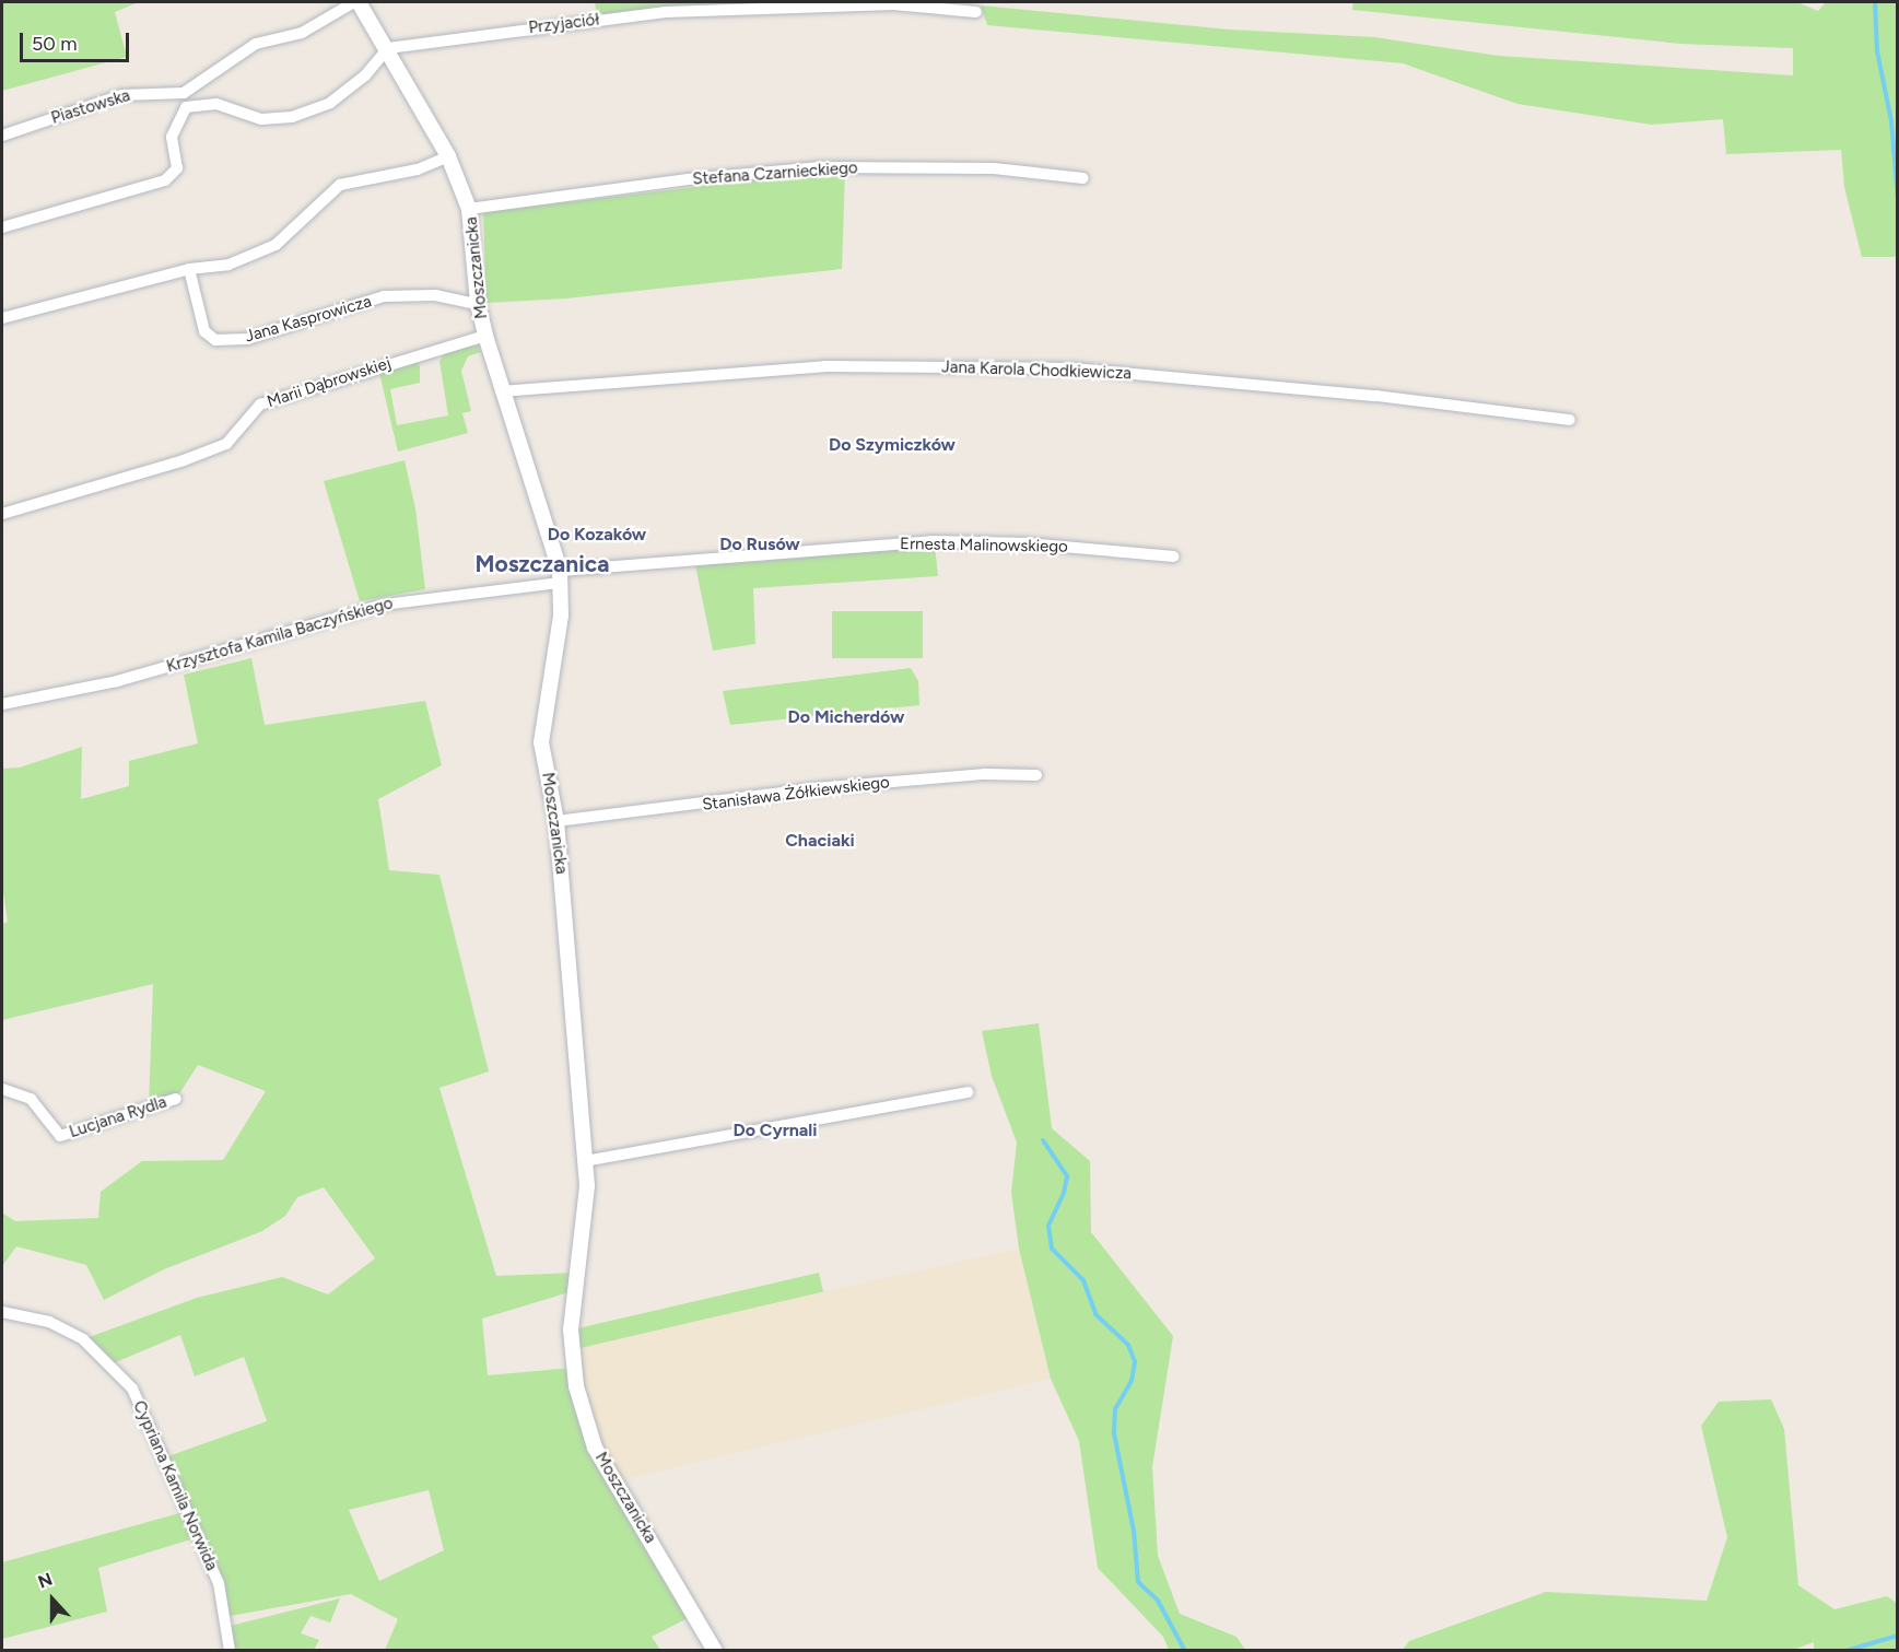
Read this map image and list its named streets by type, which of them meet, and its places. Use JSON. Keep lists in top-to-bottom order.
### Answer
{
  "streets": {
    "street": [
      "Przyjaciół",
      "Piastowska",
      "Stefana Czarnieckiego",
      "Moszczanicka",
      "Jana Kasprowicza",
      "Jana Karola Chodkiewicza",
      "Marii Dąbrowskiej",
      "Ernesta Malinowskiego",
      "Krzysztofa Kamila Baczyńskiego",
      "Stanisława Żółkiewskiego",
      "Lucjana Rydla",
      "Cypriana Kamila Norwida"
    ]
  },
  "crossings": [
    ["Przyjaciół", "Moszczanicka"],
    ["Stefana Czarnieckiego", "Moszczanicka"],
    ["Moszczanicka", "Jana Kasprowicza"],
    ["Moszczanicka", "Jana Karola Chodkiewicza"],
    ["Moszczanicka", "Marii Dąbrowskiej"],
    ["Moszczanicka", "Ernesta Malinowskiego"],
    ["Moszczanicka", "Krzysztofa Kamila Baczyńskiego"],
    ["Moszczanicka", "Stanisława Żółkiewskiego"],
    ["Ernesta Malinowskiego", "Krzysztofa Kamila Baczyńskiego"]
  ],
  "districts": [
    "Do Szymiczków",
    "Do Kozaków",
    "Do Rusów",
    "Moszczanica",
    "Do Micherdów",
    "Chaciaki",
    "Do Cyrnali"
  ],
  "scale_bar": "50 m",
  "north": "top"
}
